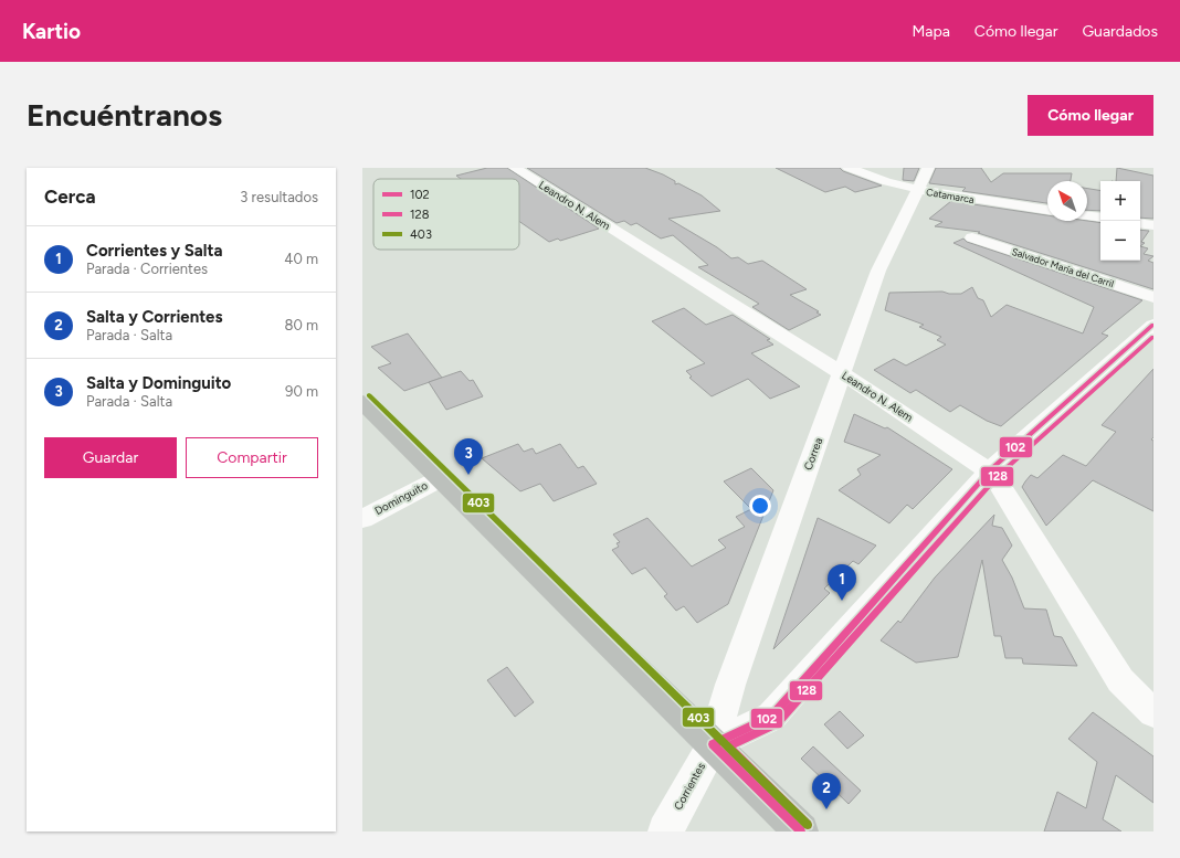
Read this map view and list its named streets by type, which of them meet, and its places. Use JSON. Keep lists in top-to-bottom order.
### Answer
{
  "streets": {
    "street": [
      "Catamarca",
      "Leandro N. Alem",
      "Salvador María del Carril",
      "Correa",
      "Dominguito",
      "Corrientes"
    ]
  },
  "crossings": [
    ["Catamarca", "Correa"],
    ["Leandro N. Alem", "Correa"],
    ["Correa", "Corrientes"]
  ],
  "lines": ["transit line 102", "transit line 128", "transit line 403"],
  "legend": ["102", "128", "403"],
  "north": "top left",
  "page": {
    "header": "Kartio",
    "nav": ["Mapa", "Cómo llegar", "Guardados"],
    "buttons": [
      "Cómo llegar",
      ["Guardar", "Compartir"]
    ],
    "title": "Encuéntranos",
    "heading": ["Cerca", "3 resultados"],
    "map_buttons": ["+", "−"],
    "list": [
      {
        "mark": "1",
        "name": "Corrientes y Salta",
        "note": "Parada · Corrientes",
        "value": "40 m"
      },
      {
        "mark": "2",
        "name": "Salta y Corrientes",
        "note": "Parada · Salta",
        "value": "80 m"
      },
      {
        "mark": "3",
        "name": "Salta y Dominguito",
        "note": "Parada · Salta",
        "value": "90 m"
      }
    ],
    "pins": ["3", "1", "2"]
  }
}
